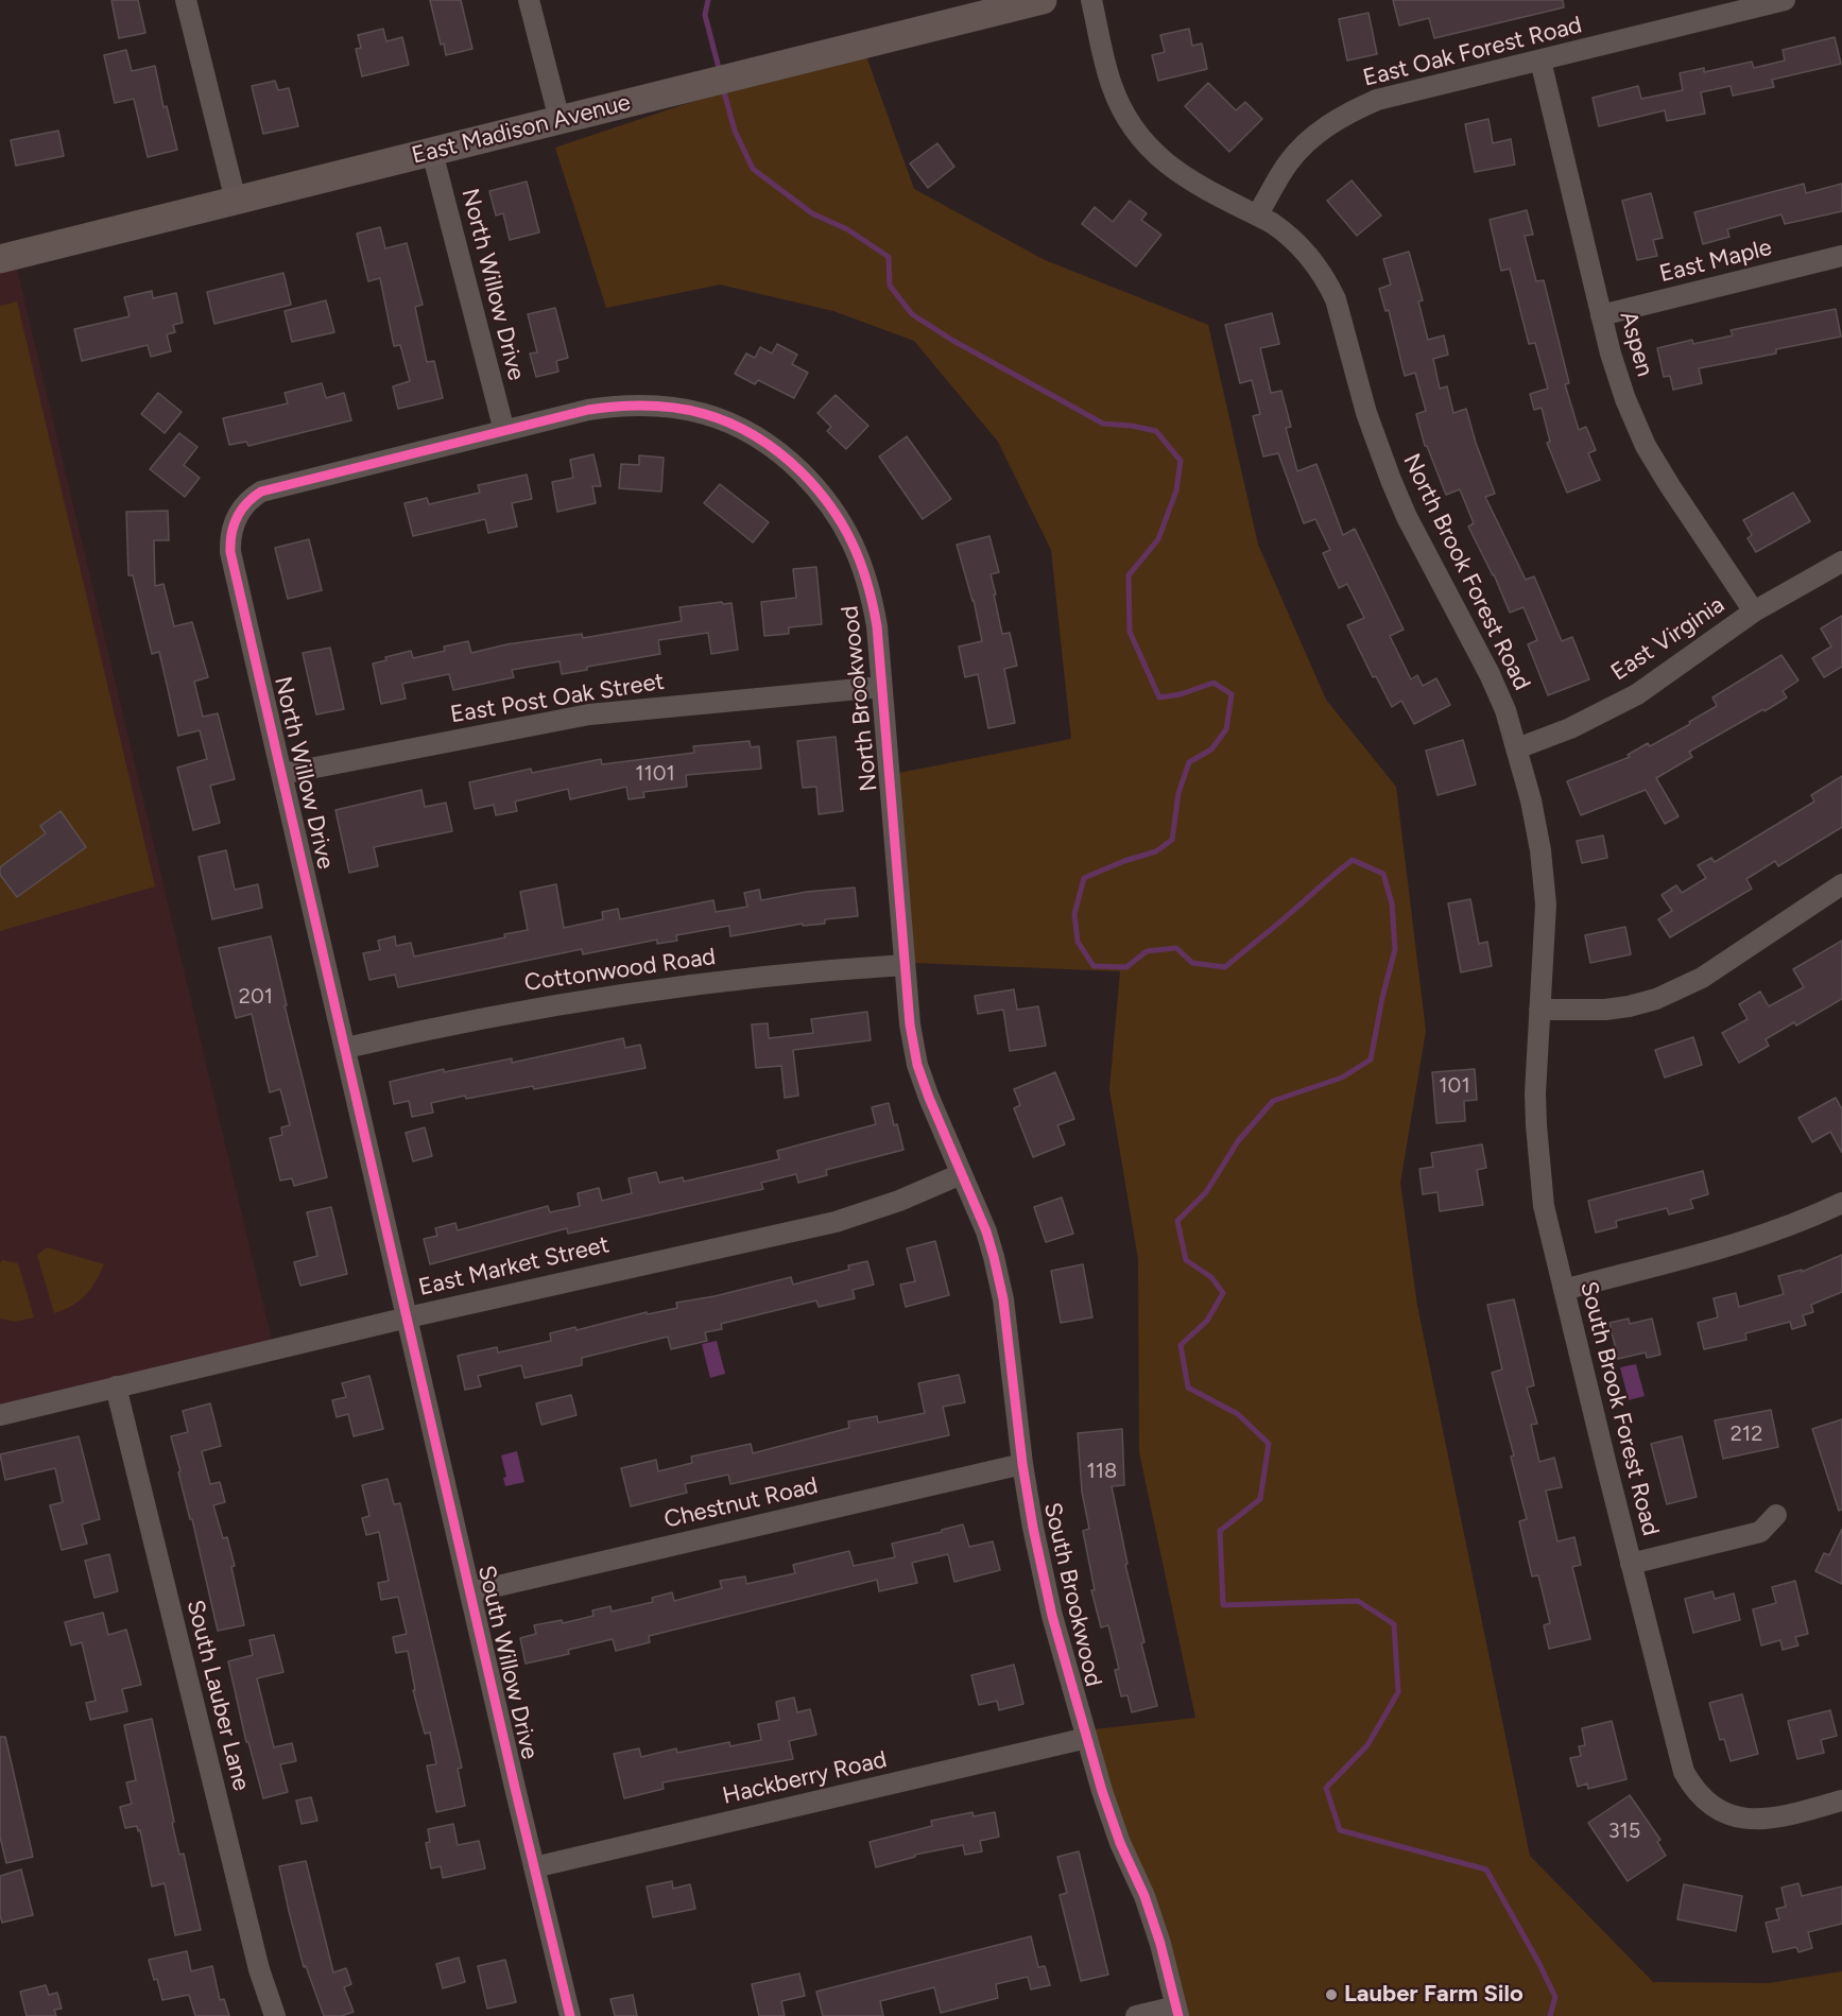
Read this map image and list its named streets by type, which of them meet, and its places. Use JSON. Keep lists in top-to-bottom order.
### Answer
{
  "streets": {
    "main road": ["East Madison Avenue"],
    "street": [
      "East Oak Forest Road",
      "East Maple",
      "North Willow Drive",
      "Aspen",
      "North Brook Forest Road",
      "East Virginia",
      "East Post Oak Street",
      "North Brookwood",
      "Cottonwood Road",
      "East Market Street",
      "South Brook Forest Road",
      "Chestnut Road",
      "South Brookwood",
      "South Willow Drive",
      "South Lauber Lane",
      "Hackberry Road"
    ]
  },
  "crossings": [
    ["East Oak Forest Road", "Aspen"],
    ["East Oak Forest Road", "North Brook Forest Road"],
    ["East Madison Avenue", "North Willow Drive"],
    ["East Maple", "Aspen"],
    ["North Willow Drive", "East Post Oak Street"],
    ["North Willow Drive", "North Brookwood"],
    ["North Willow Drive", "Cottonwood Road"],
    ["North Willow Drive", "East Market Street"],
    ["North Willow Drive", "South Willow Drive"],
    ["Aspen", "East Virginia"],
    ["North Brook Forest Road", "East Virginia"],
    ["North Brook Forest Road", "South Brook Forest Road"],
    ["East Post Oak Street", "North Brookwood"],
    ["North Brookwood", "Cottonwood Road"],
    ["North Brookwood", "East Market Street"],
    ["North Brookwood", "South Brookwood"],
    ["East Market Street", "South Brookwood"],
    ["East Market Street", "South Willow Drive"],
    ["East Market Street", "South Lauber Lane"],
    ["Chestnut Road", "South Brookwood"],
    ["Chestnut Road", "South Willow Drive"],
    ["South Brookwood", "Hackberry Road"],
    ["South Willow Drive", "Hackberry Road"]
  ],
  "places": ["Lauber Farm Silo"],
  "house_numbers": [
    "1101",
    "201",
    "101",
    "212",
    "118",
    "315"
  ]
}
